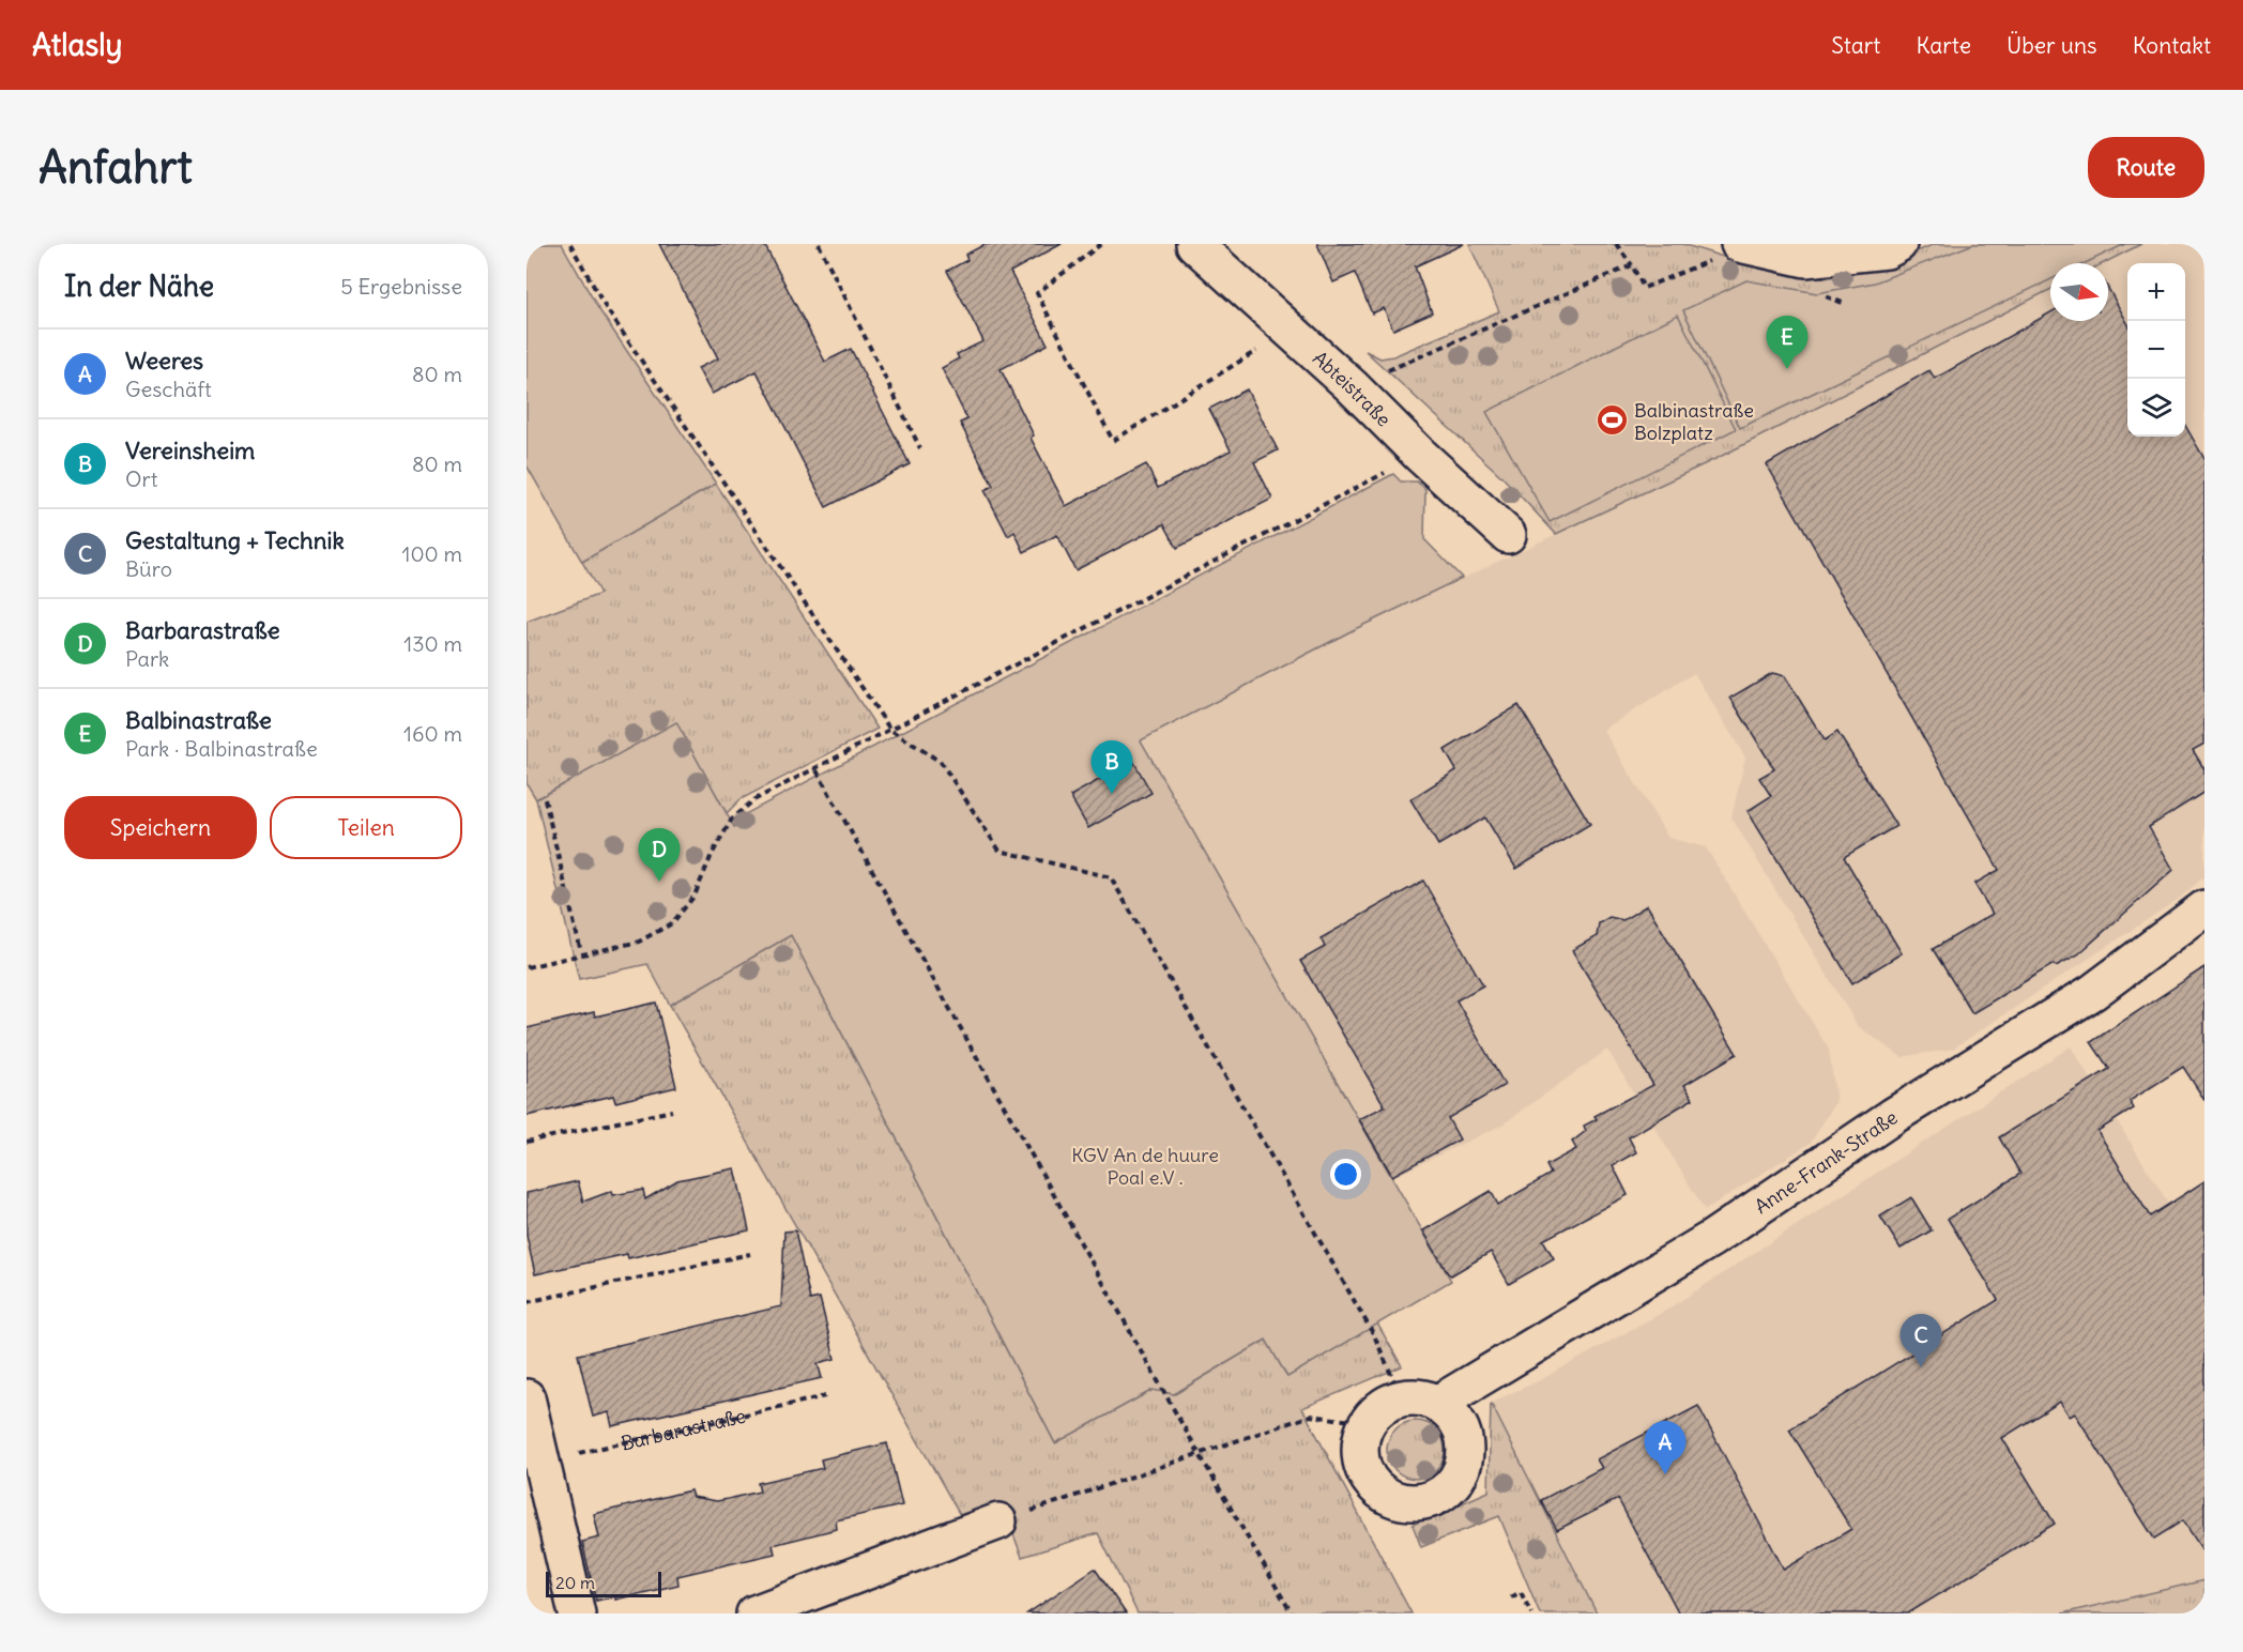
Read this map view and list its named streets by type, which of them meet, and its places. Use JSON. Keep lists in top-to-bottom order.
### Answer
{
  "streets": {
    "street": ["Abteistraße", "Anne-Frank-Straße"],
    "path": ["Barbarastraße"]
  },
  "parks": ["KGV An de huure Poal e.V ."],
  "places": {
    "sports": ["Balbinastraße Bolzplatz"]
  },
  "scale_bar": "20 m",
  "north": "right",
  "page": {
    "header": "Atlasly",
    "nav": [
      "Start",
      "Karte",
      "Über uns",
      "Kontakt"
    ],
    "buttons": [
      "Route",
      ["Speichern", "Teilen"]
    ],
    "title": "Anfahrt",
    "heading": ["In der Nähe", "5 Ergebnisse"],
    "map_buttons": ["+", "−"],
    "pins": [
      "E",
      "B",
      "D",
      "C",
      "A"
    ],
    "list": [
      {
        "mark": "A",
        "name": "Weeres",
        "note": "Geschäft",
        "value": "80 m"
      },
      {
        "mark": "B",
        "name": "Vereinsheim",
        "note": "Ort",
        "value": "80 m"
      },
      {
        "mark": "C",
        "name": "Gestaltung + Technik",
        "note": "Büro",
        "value": "100 m"
      },
      {
        "mark": "D",
        "name": "Barbarastraße",
        "note": "Park",
        "value": "130 m"
      },
      {
        "mark": "E",
        "name": "Balbinastraße",
        "note": "Park · Balbinastraße",
        "value": "160 m"
      }
    ],
    "scale": "20 m"
  }
}
